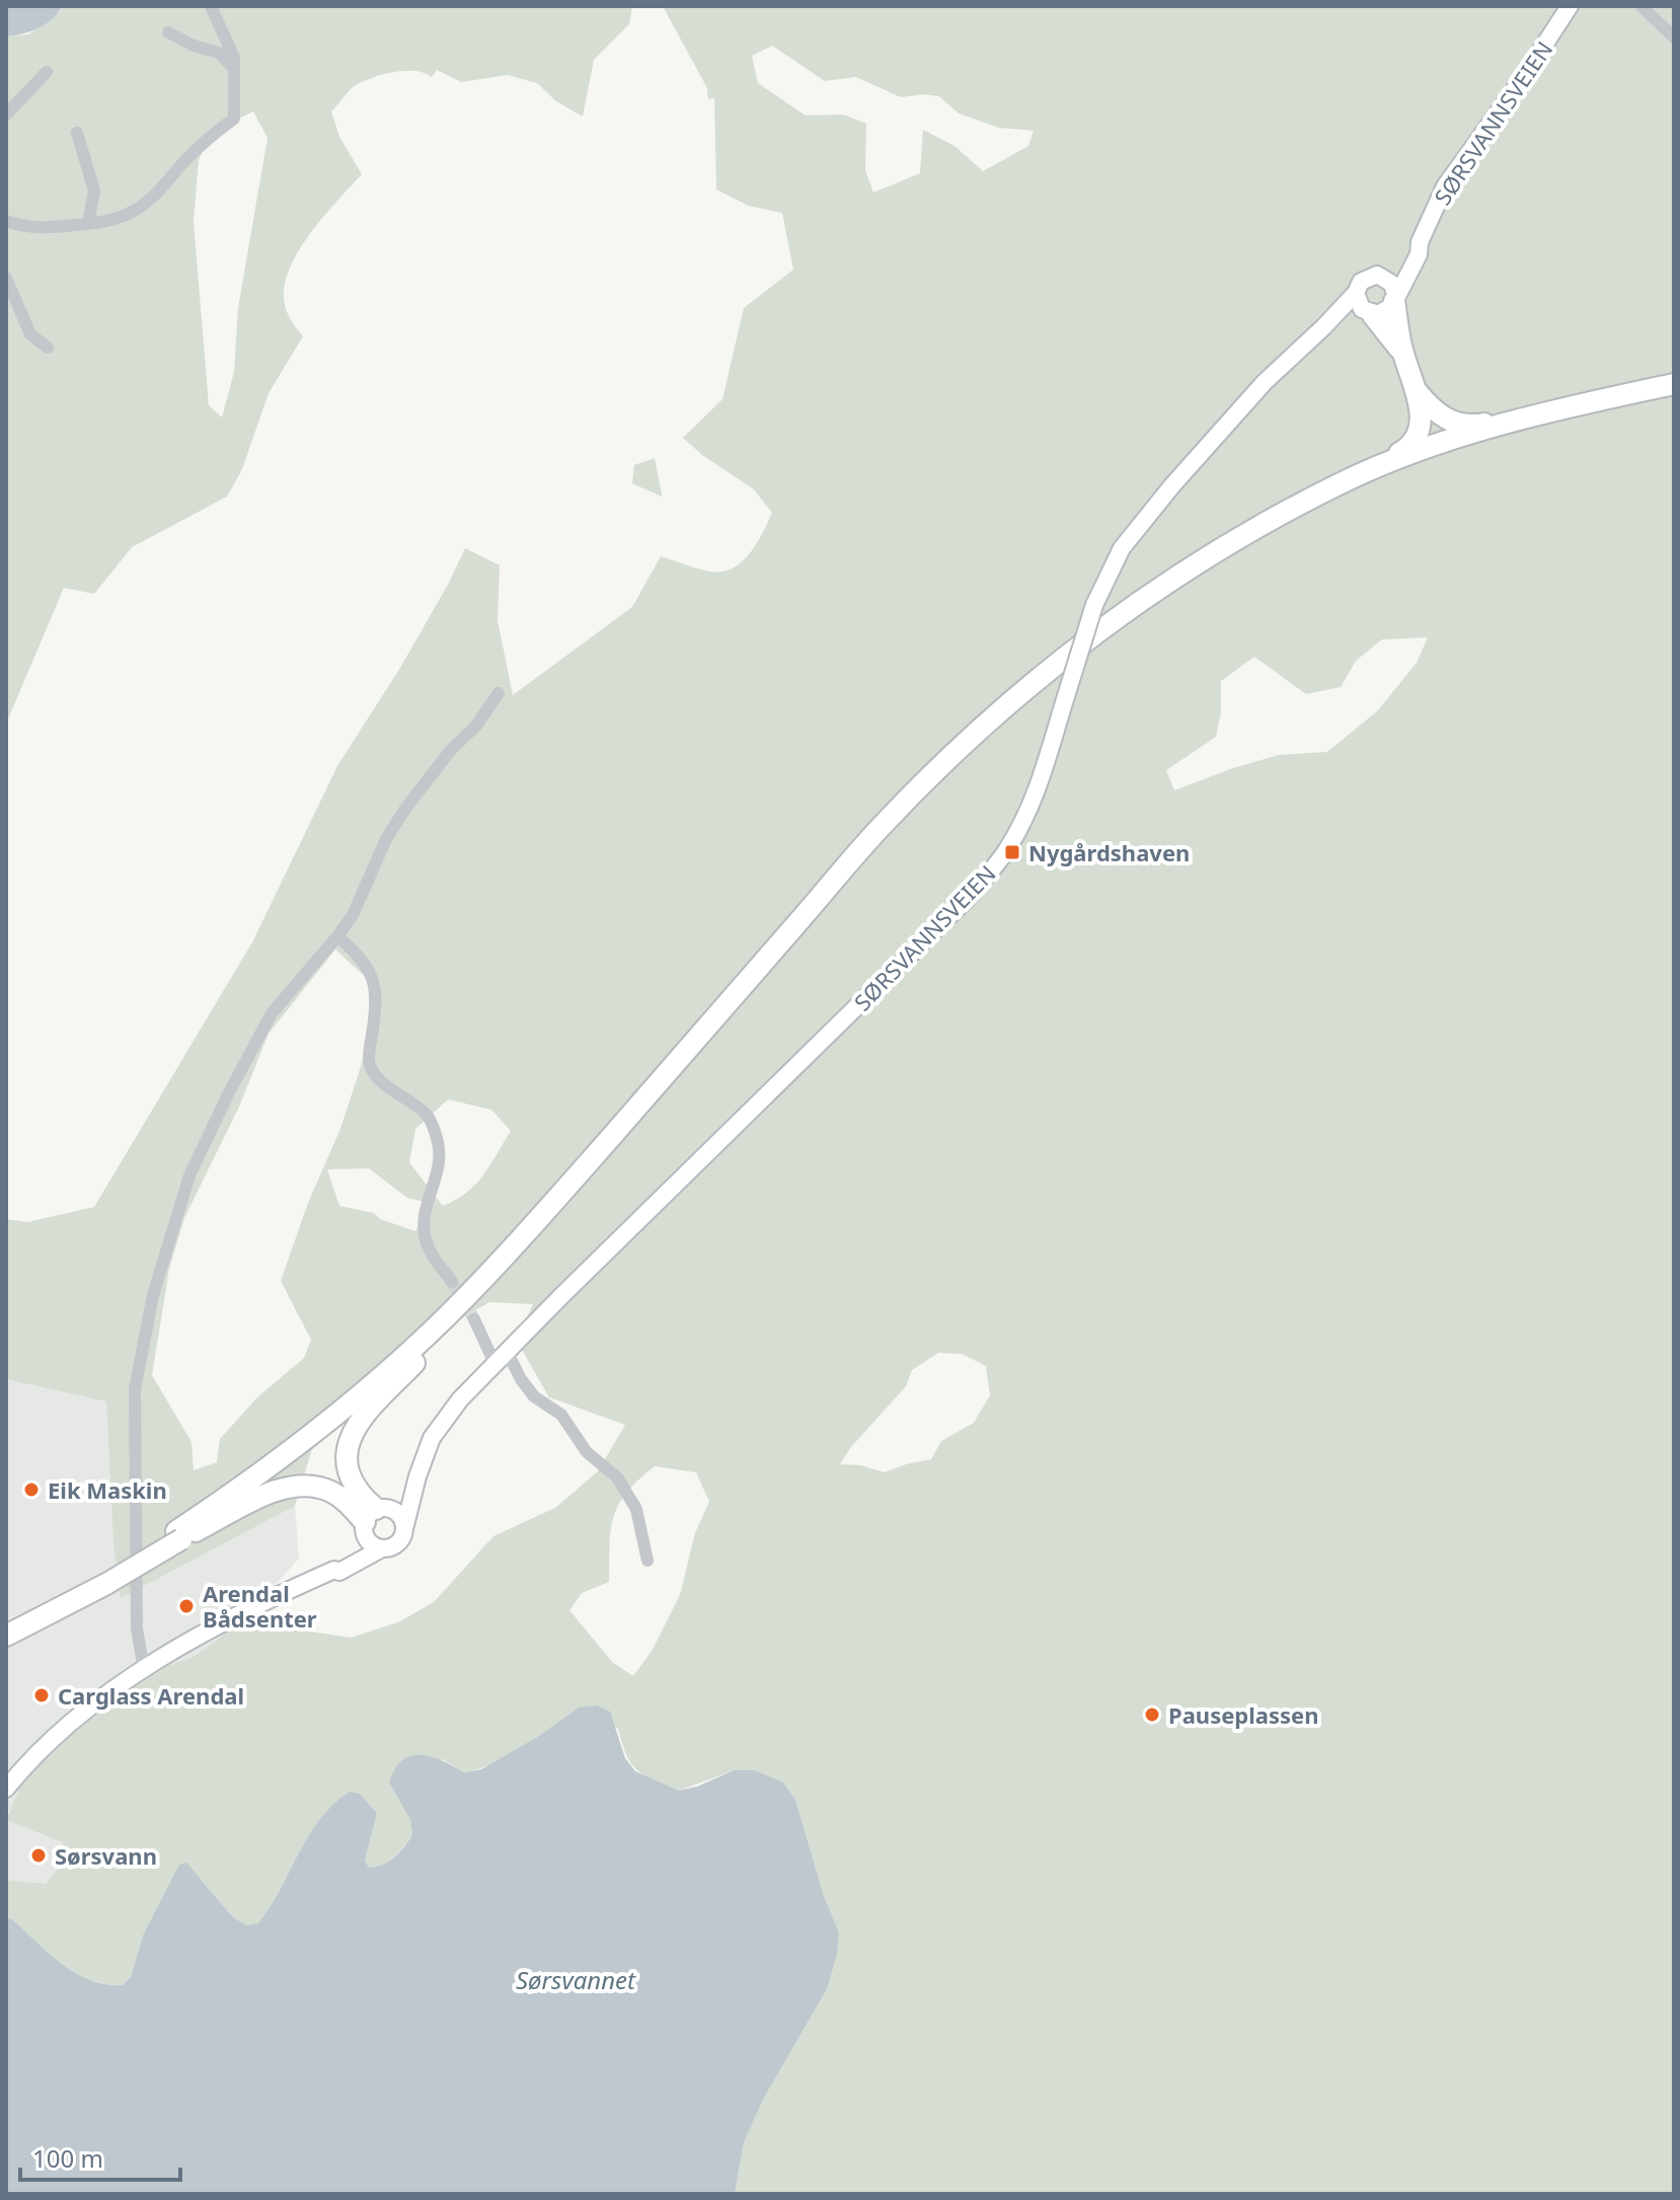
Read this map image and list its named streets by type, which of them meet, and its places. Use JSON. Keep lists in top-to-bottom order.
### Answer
{
  "streets": {
    "main road": ["SØRSVANNSVEIEN"]
  },
  "water": ["Sørsvannet"],
  "places": {
    "transit": ["Nygårdshaven"],
    "other": [
      "Eik Maskin",
      "Arendal Bådsenter",
      "Carglass Arendal",
      "Pauseplassen",
      "Sørsvann"
    ]
  },
  "scale_bar": "100 m"
}
